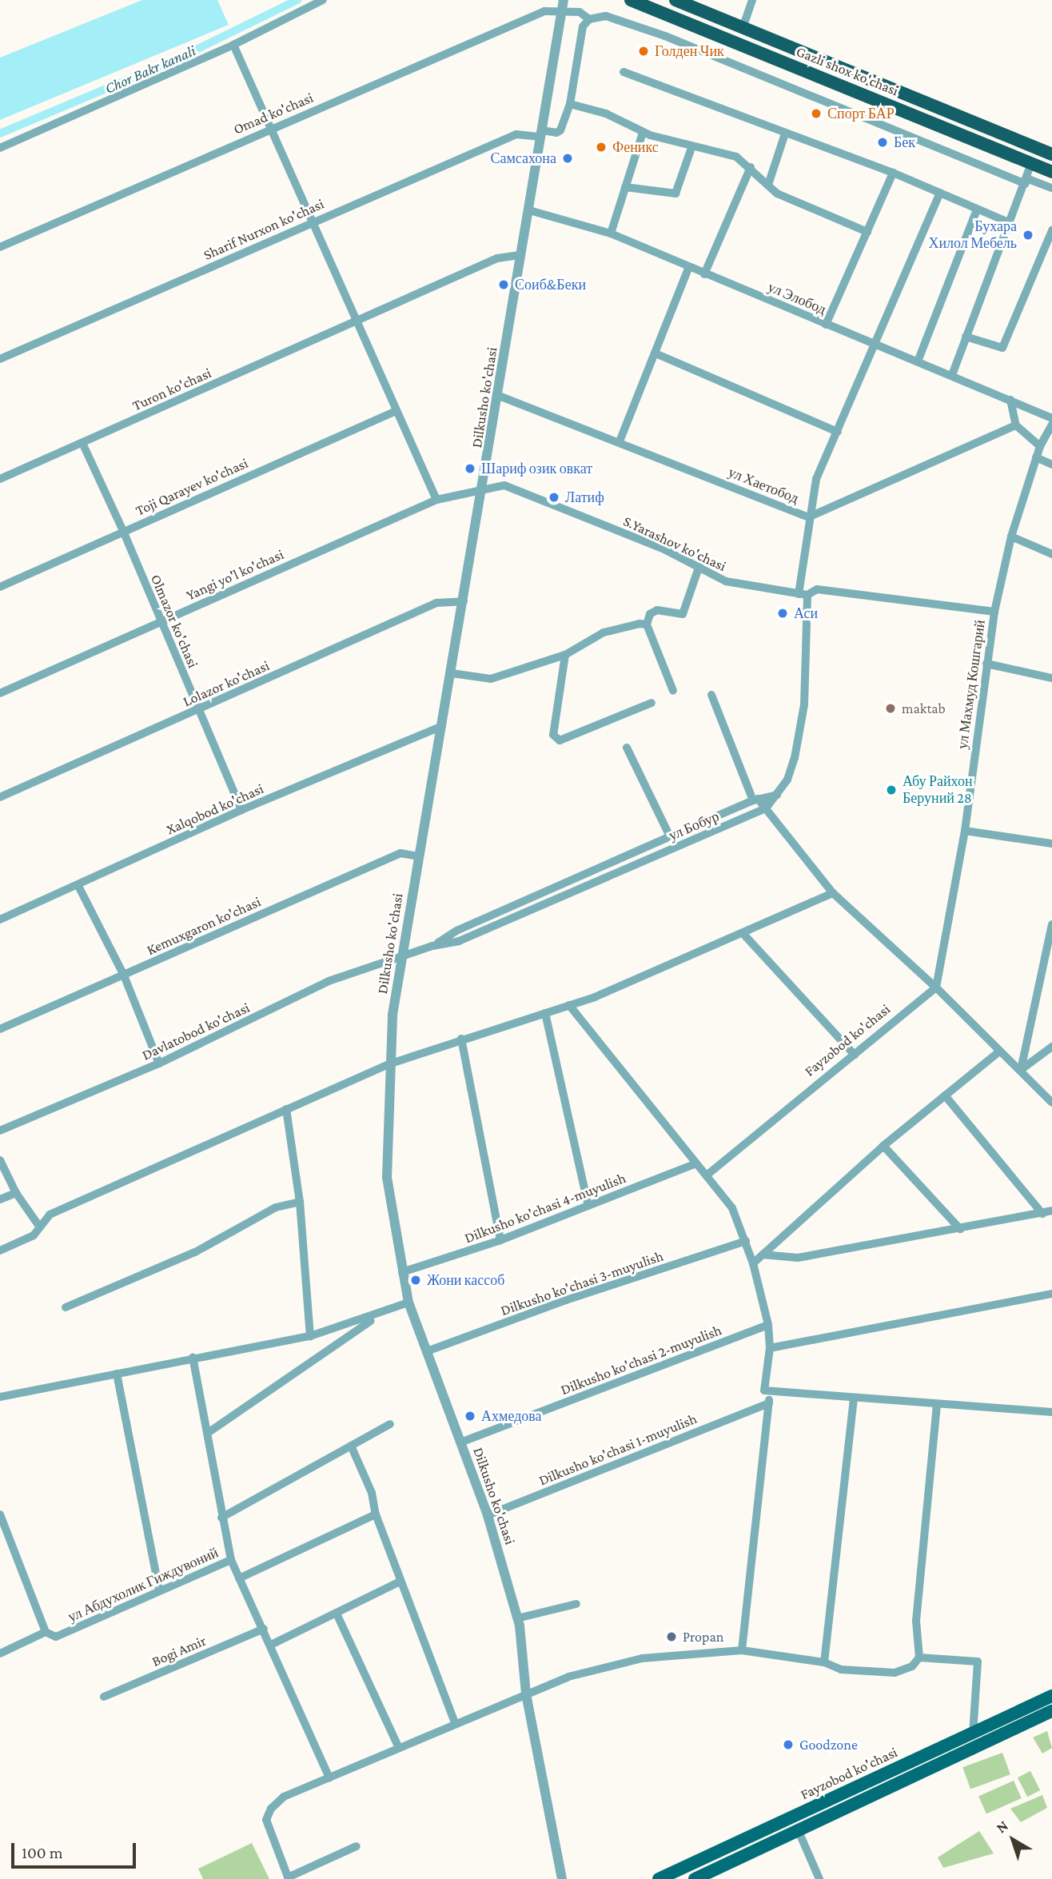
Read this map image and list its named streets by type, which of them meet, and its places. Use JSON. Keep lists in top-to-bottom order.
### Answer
{
  "streets": {
    "highway": ["Gazli shox ko'chasi"],
    "main road": ["Fayzobod ko'chasi"],
    "street": [
      "Omad ko'chasi",
      "Sharif Nurxon ko'chasi",
      "ул Элобод",
      "Turon ko'chasi",
      "Dilkusho ko'chasi",
      "ул Хаетобод",
      "Toji Qarayev ko'chasi",
      "S.Yarashov ko'chasi",
      "Yangi yo'l ko'chasi",
      "Olmazor ko'chasi",
      "Lolazor ko'chasi",
      "ул Махмуд Кошгарий",
      "Xalqobod ko'chasi",
      "ул Бобур",
      "Kemuxgaron ko'chasi",
      "Davlatobod ko'chasi",
      "Dilkusho ko'chasi 4-muyulish",
      "Dilkusho ko'chasi 3-muyulish",
      "Dilkusho ko'chasi 2-muyulish",
      "Dilkusho ko'chasi 1-muyulish",
      "ул Абдухолик Гиждувоний"
    ]
  },
  "crossings": [
    ["Omad ko'chasi", "Dilkusho ko'chasi"],
    ["Sharif Nurxon ko'chasi", "Dilkusho ko'chasi"],
    ["ул Элобод", "Dilkusho ko'chasi"],
    ["Turon ko'chasi", "Dilkusho ko'chasi"],
    ["Turon ko'chasi", "Olmazor ko'chasi"],
    ["Dilkusho ko'chasi", "ул Хаетобод"],
    ["Dilkusho ko'chasi", "S.Yarashov ko'chasi"],
    ["Dilkusho ko'chasi", "Yangi yo'l ko'chasi"],
    ["Dilkusho ko'chasi", "Lolazor ko'chasi"],
    ["Dilkusho ko'chasi", "Xalqobod ko'chasi"],
    ["Dilkusho ko'chasi", "ул Бобур"],
    ["Dilkusho ko'chasi", "Kemuxgaron ko'chasi"],
    ["Dilkusho ko'chasi", "Davlatobod ko'chasi"],
    ["Dilkusho ko'chasi", "Dilkusho ko'chasi 4-muyulish"],
    ["Dilkusho ko'chasi", "Dilkusho ko'chasi 3-muyulish"],
    ["Dilkusho ko'chasi", "Dilkusho ko'chasi 2-muyulish"],
    ["Dilkusho ko'chasi", "Dilkusho ko'chasi 1-muyulish"],
    ["Toji Qarayev ko'chasi", "Olmazor ko'chasi"],
    ["S.Yarashov ko'chasi", "Yangi yo'l ko'chasi"],
    ["S.Yarashov ko'chasi", "ул Махмуд Кошгарий"],
    ["Yangi yo'l ko'chasi", "Olmazor ko'chasi"],
    ["Olmazor ko'chasi", "Lolazor ko'chasi"],
    ["Olmazor ko'chasi", "Xalqobod ko'chasi"],
    ["ул Махмуд Кошгарий", "Fayzobod ko'chasi"],
    ["ул Бобур", "Davlatobod ko'chasi"]
  ],
  "water": ["Chor Bakr kanali"],
  "places": [
    "Голден Чик",
    "Спорт БАР",
    "Бек",
    "Феникс",
    "Самсахона",
    "Бухара Хилол Мебель",
    "Соиб&Беки",
    "Шариф озик овкат",
    "Латиф",
    "Аси",
    "maktab",
    "Абу Райхон Беруний 28",
    "Жони кассоб",
    "Ахмедова",
    "Propan",
    "Goodzone"
  ],
  "scale_bar": "100 m",
  "north": "top left"
}
